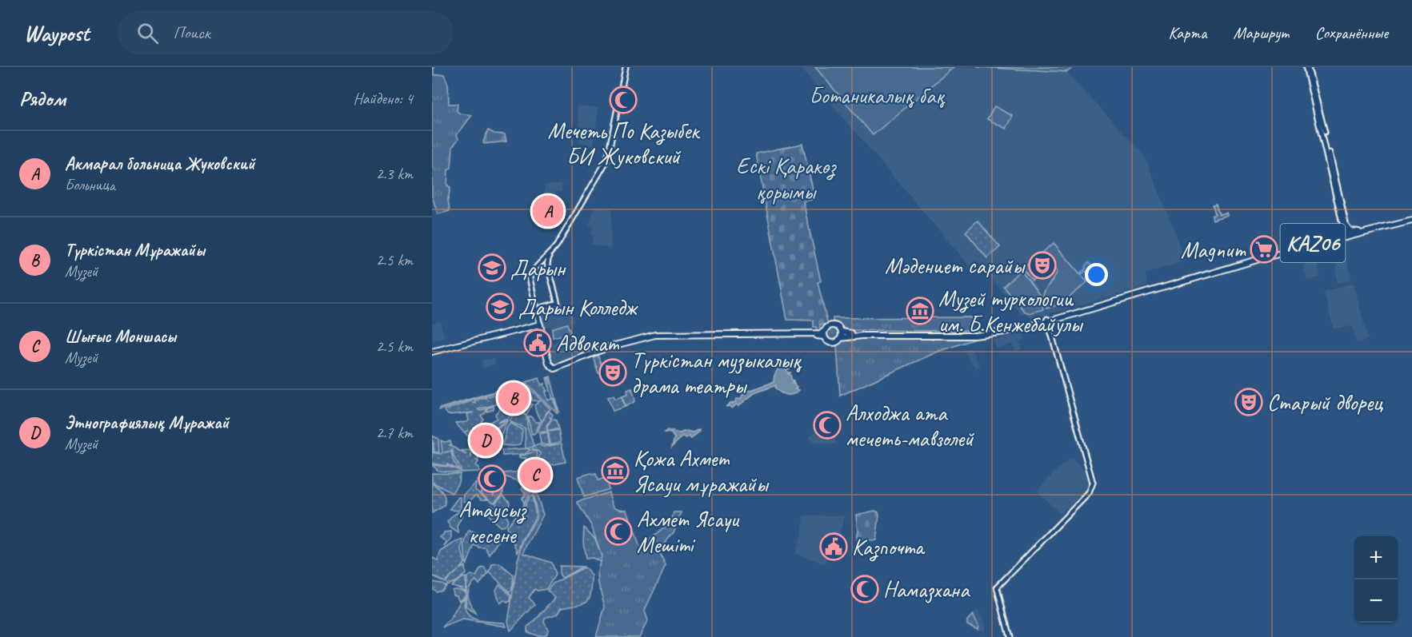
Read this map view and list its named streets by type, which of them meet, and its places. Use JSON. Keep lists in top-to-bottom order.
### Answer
{
  "streets": {
    "main road": ["KАZ06"]
  },
  "parks": ["Ботаникалық бақ", "Ескі Қаракөз қорымы"],
  "places": {
    "mosque": [
      "Мечеть По Казыбек БИ Жуковский",
      "Алходжа ата мечеть-мавзолей",
      "Атаусыз кесене",
      "Ахмет Ясауи Мешіті",
      "Намазхана"
    ],
    "supermarket": ["Magnum"],
    "theatre": ["Мәдениет сарайы", "Түркістан музыкалық драма театры", "Старый дворец"],
    "school or university": ["Дарын", "Дарын Колледж"],
    "museum": ["Музей туркологии им. Б.Кенжебайулы", "Қожа Ахмет Ясауи мұражайы"],
    "public building": ["Адвокат", "Казпочта"]
  },
  "page": {
    "header": "Waypost",
    "search": "Поиск",
    "nav": ["Карта", "Маршрут", "Сохранённые"],
    "heading": ["Рядом", "Найдено: 4"],
    "list": [
      {
        "mark": "A",
        "name": "Акмарал больница Жуковский",
        "note": "Больница",
        "value": "2.3 km"
      },
      {
        "mark": "B",
        "name": "Түркістан Мұражайы",
        "note": "Музей",
        "value": "2.5 km"
      },
      {
        "mark": "C",
        "name": "Шығыс Моншасы",
        "note": "Музей",
        "value": "2.5 km"
      },
      {
        "mark": "D",
        "name": "Этнографиялық Мұражай",
        "note": "Музей",
        "value": "2.7 km"
      }
    ],
    "pins": [
      "A",
      "B",
      "D",
      "C"
    ],
    "map_buttons": ["+", "−"]
  }
}
